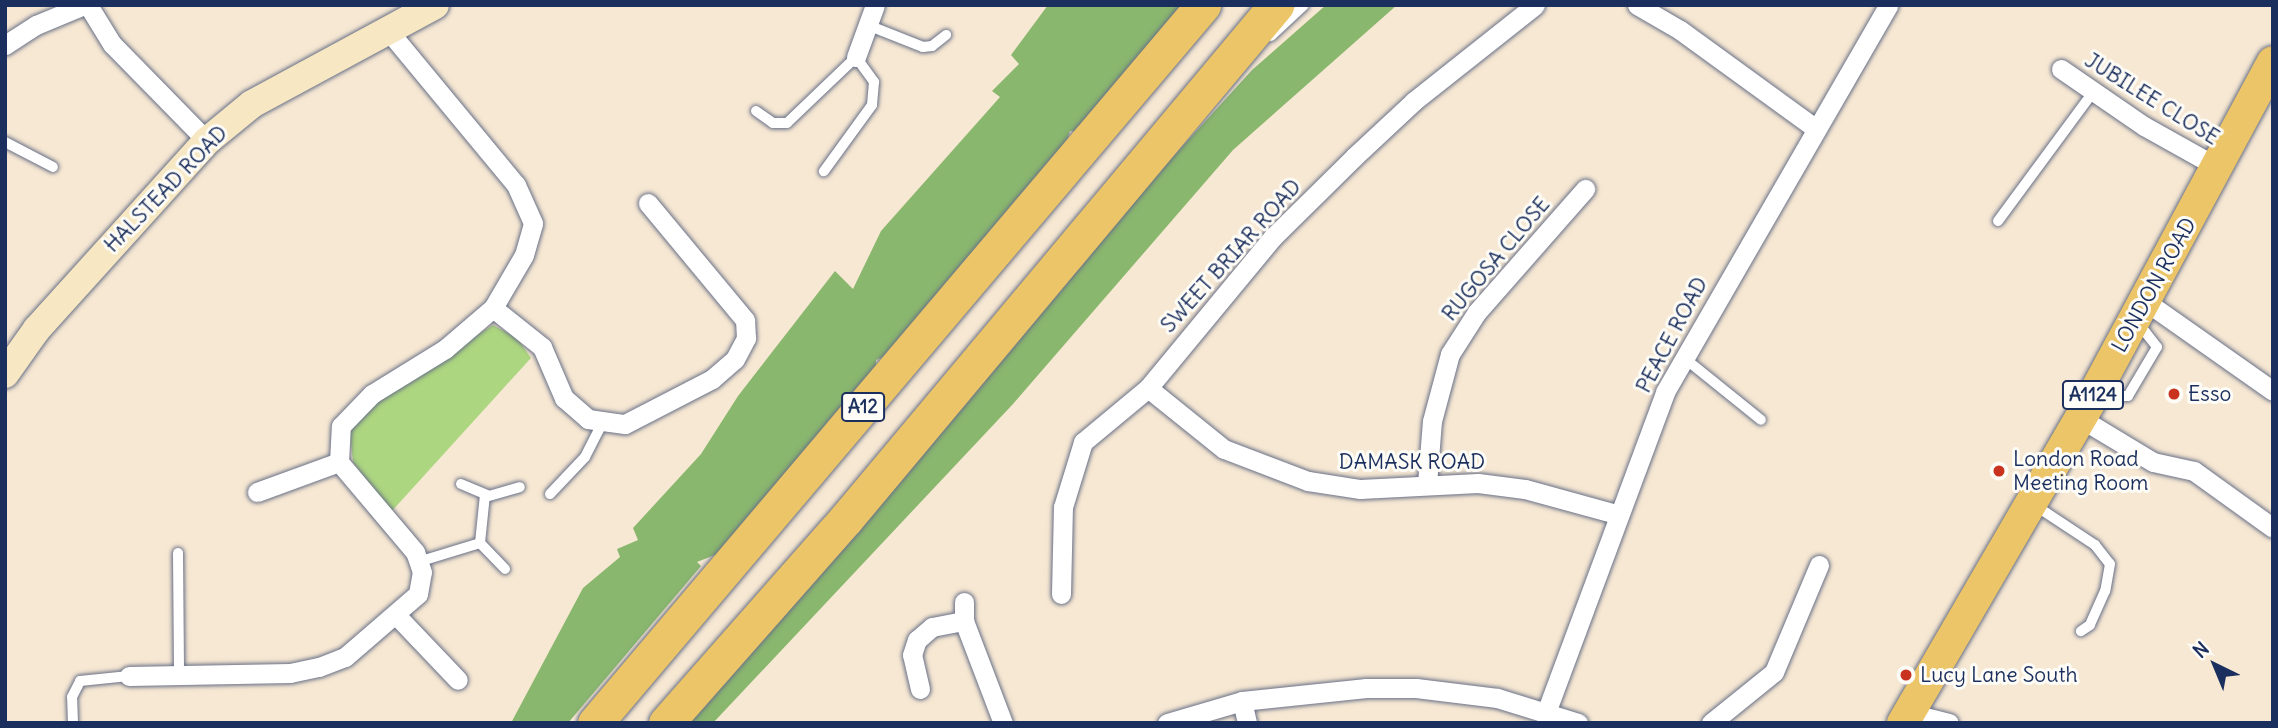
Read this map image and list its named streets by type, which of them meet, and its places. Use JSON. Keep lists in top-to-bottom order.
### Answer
{
  "streets": {
    "highway": ["A12"],
    "main road": ["LONDON ROAD", "A1124"],
    "street": [
      "JUBILEE CLOSE",
      "HALSTEAD ROAD",
      "SWEET BRIAR ROAD",
      "RUGOSA CLOSE",
      "PEACE ROAD",
      "DAMASK ROAD"
    ]
  },
  "crossings": [
    ["JUBILEE CLOSE", "LONDON ROAD"],
    ["SWEET BRIAR ROAD", "DAMASK ROAD"],
    ["RUGOSA CLOSE", "DAMASK ROAD"],
    ["PEACE ROAD", "DAMASK ROAD"]
  ],
  "places": ["Esso", "London Road Meeting Room", "Lucy Lane South"],
  "north": "top left"
}
